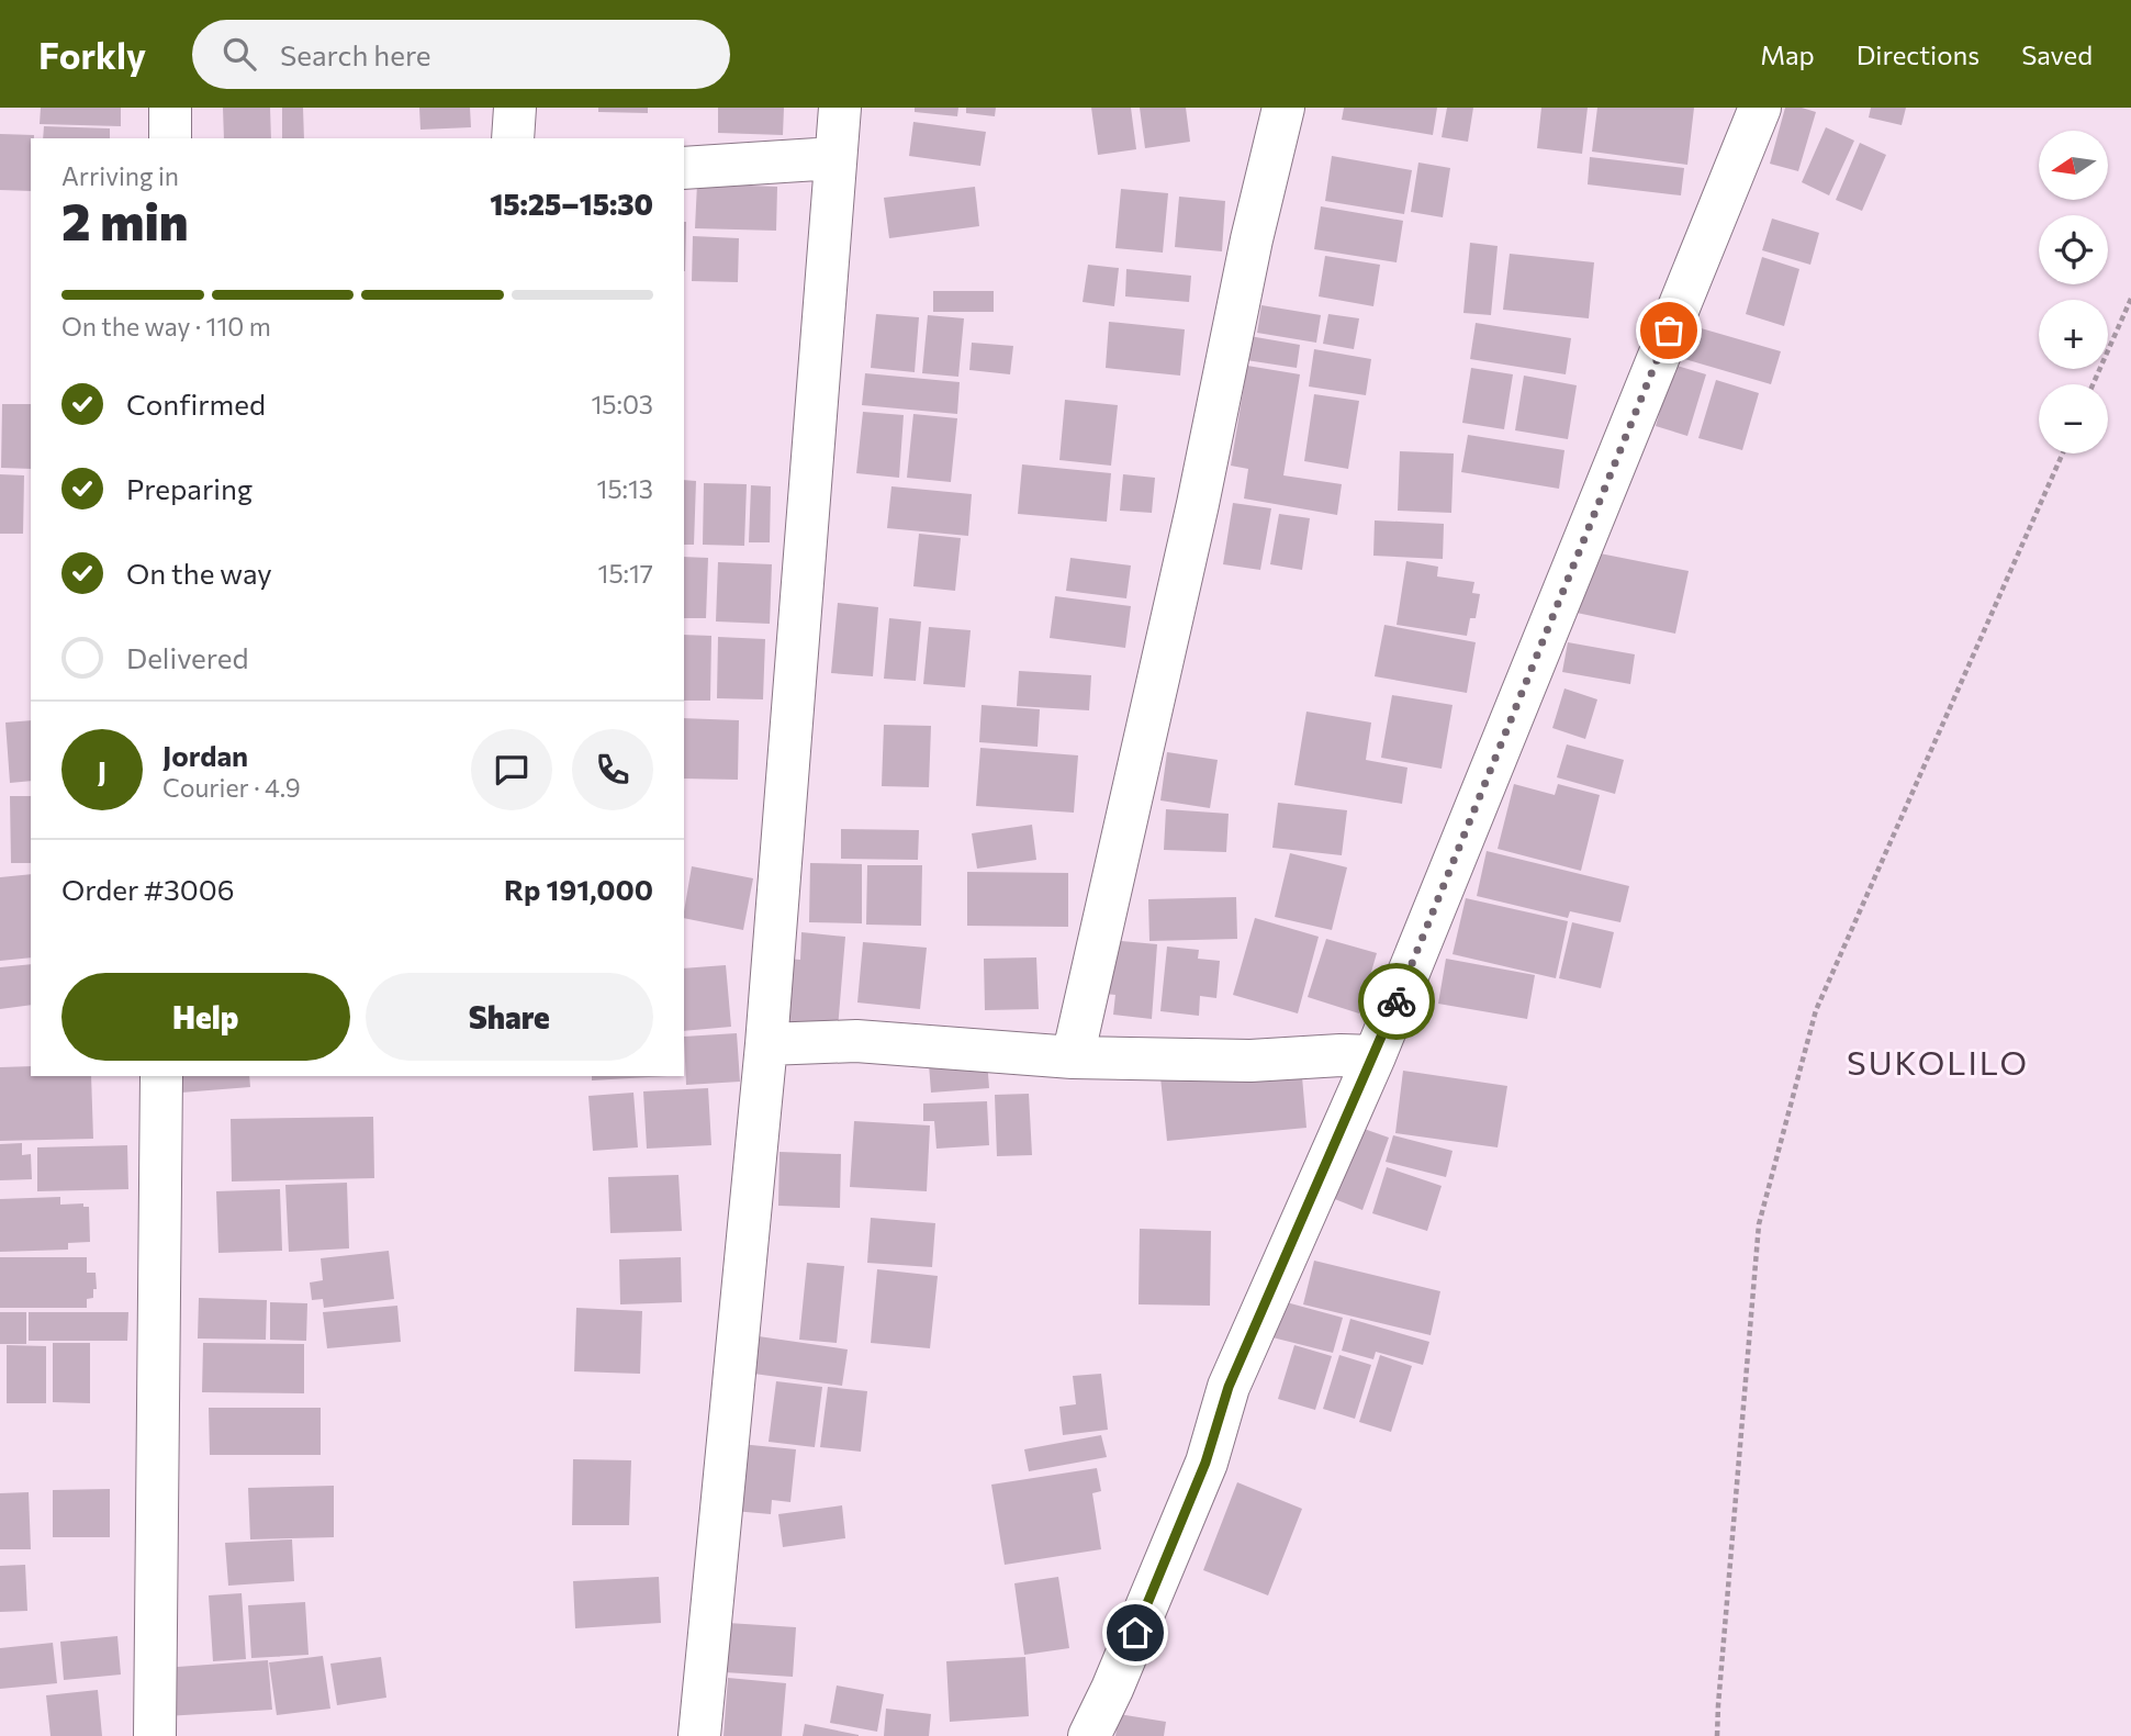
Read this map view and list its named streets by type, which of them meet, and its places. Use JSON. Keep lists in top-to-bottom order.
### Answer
{
  "districts": ["SUKOLILO"],
  "north": "left",
  "page": {
    "header": "Forkly",
    "search": "Search here",
    "nav": ["Map", "Directions", "Saved"],
    "map_buttons": ["+", "−"],
    "heading": ["2 min", "Arriving in", "15:25–15:30"],
    "panel": [
      "Jordan",
      "Courier · 4.9",
      "Order #3006",
      "Rp 191,000"
    ],
    "bar": "On the way · 110 m",
    "list": [
      ["Confirmed", "15:03"],
      ["Preparing", "15:13"],
      ["On the way", "15:17"],
      "Delivered"
    ],
    "round": "J",
    "buttons": ["Help", "Share"]
  }
}
